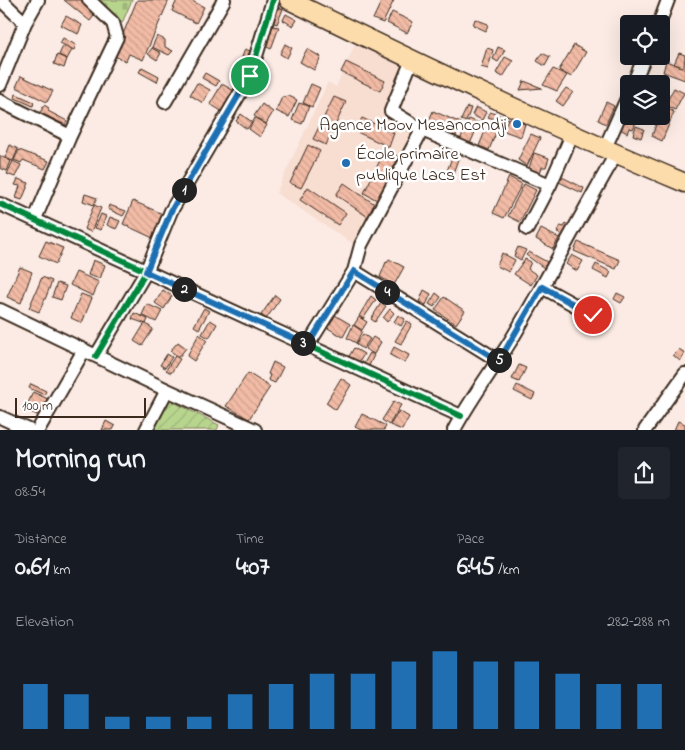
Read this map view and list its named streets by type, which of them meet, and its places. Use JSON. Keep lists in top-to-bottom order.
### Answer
{
  "places": ["Agence Moov Mesancondji", "École primaire publique Lacs Est"],
  "scale_bar": "100 m",
  "page": {
    "pins": [
      "1",
      "2",
      "4",
      "3",
      "5"
    ],
    "scale": "100 m",
    "heading": ["Morning run", "08:54"],
    "stats": [
      ["Distance", "0.61 km"],
      ["Time", "4:07"],
      ["Pace", "6:45 /km"]
    ],
    "chart": ["Elevation", "282–288 m"]
  }
}
